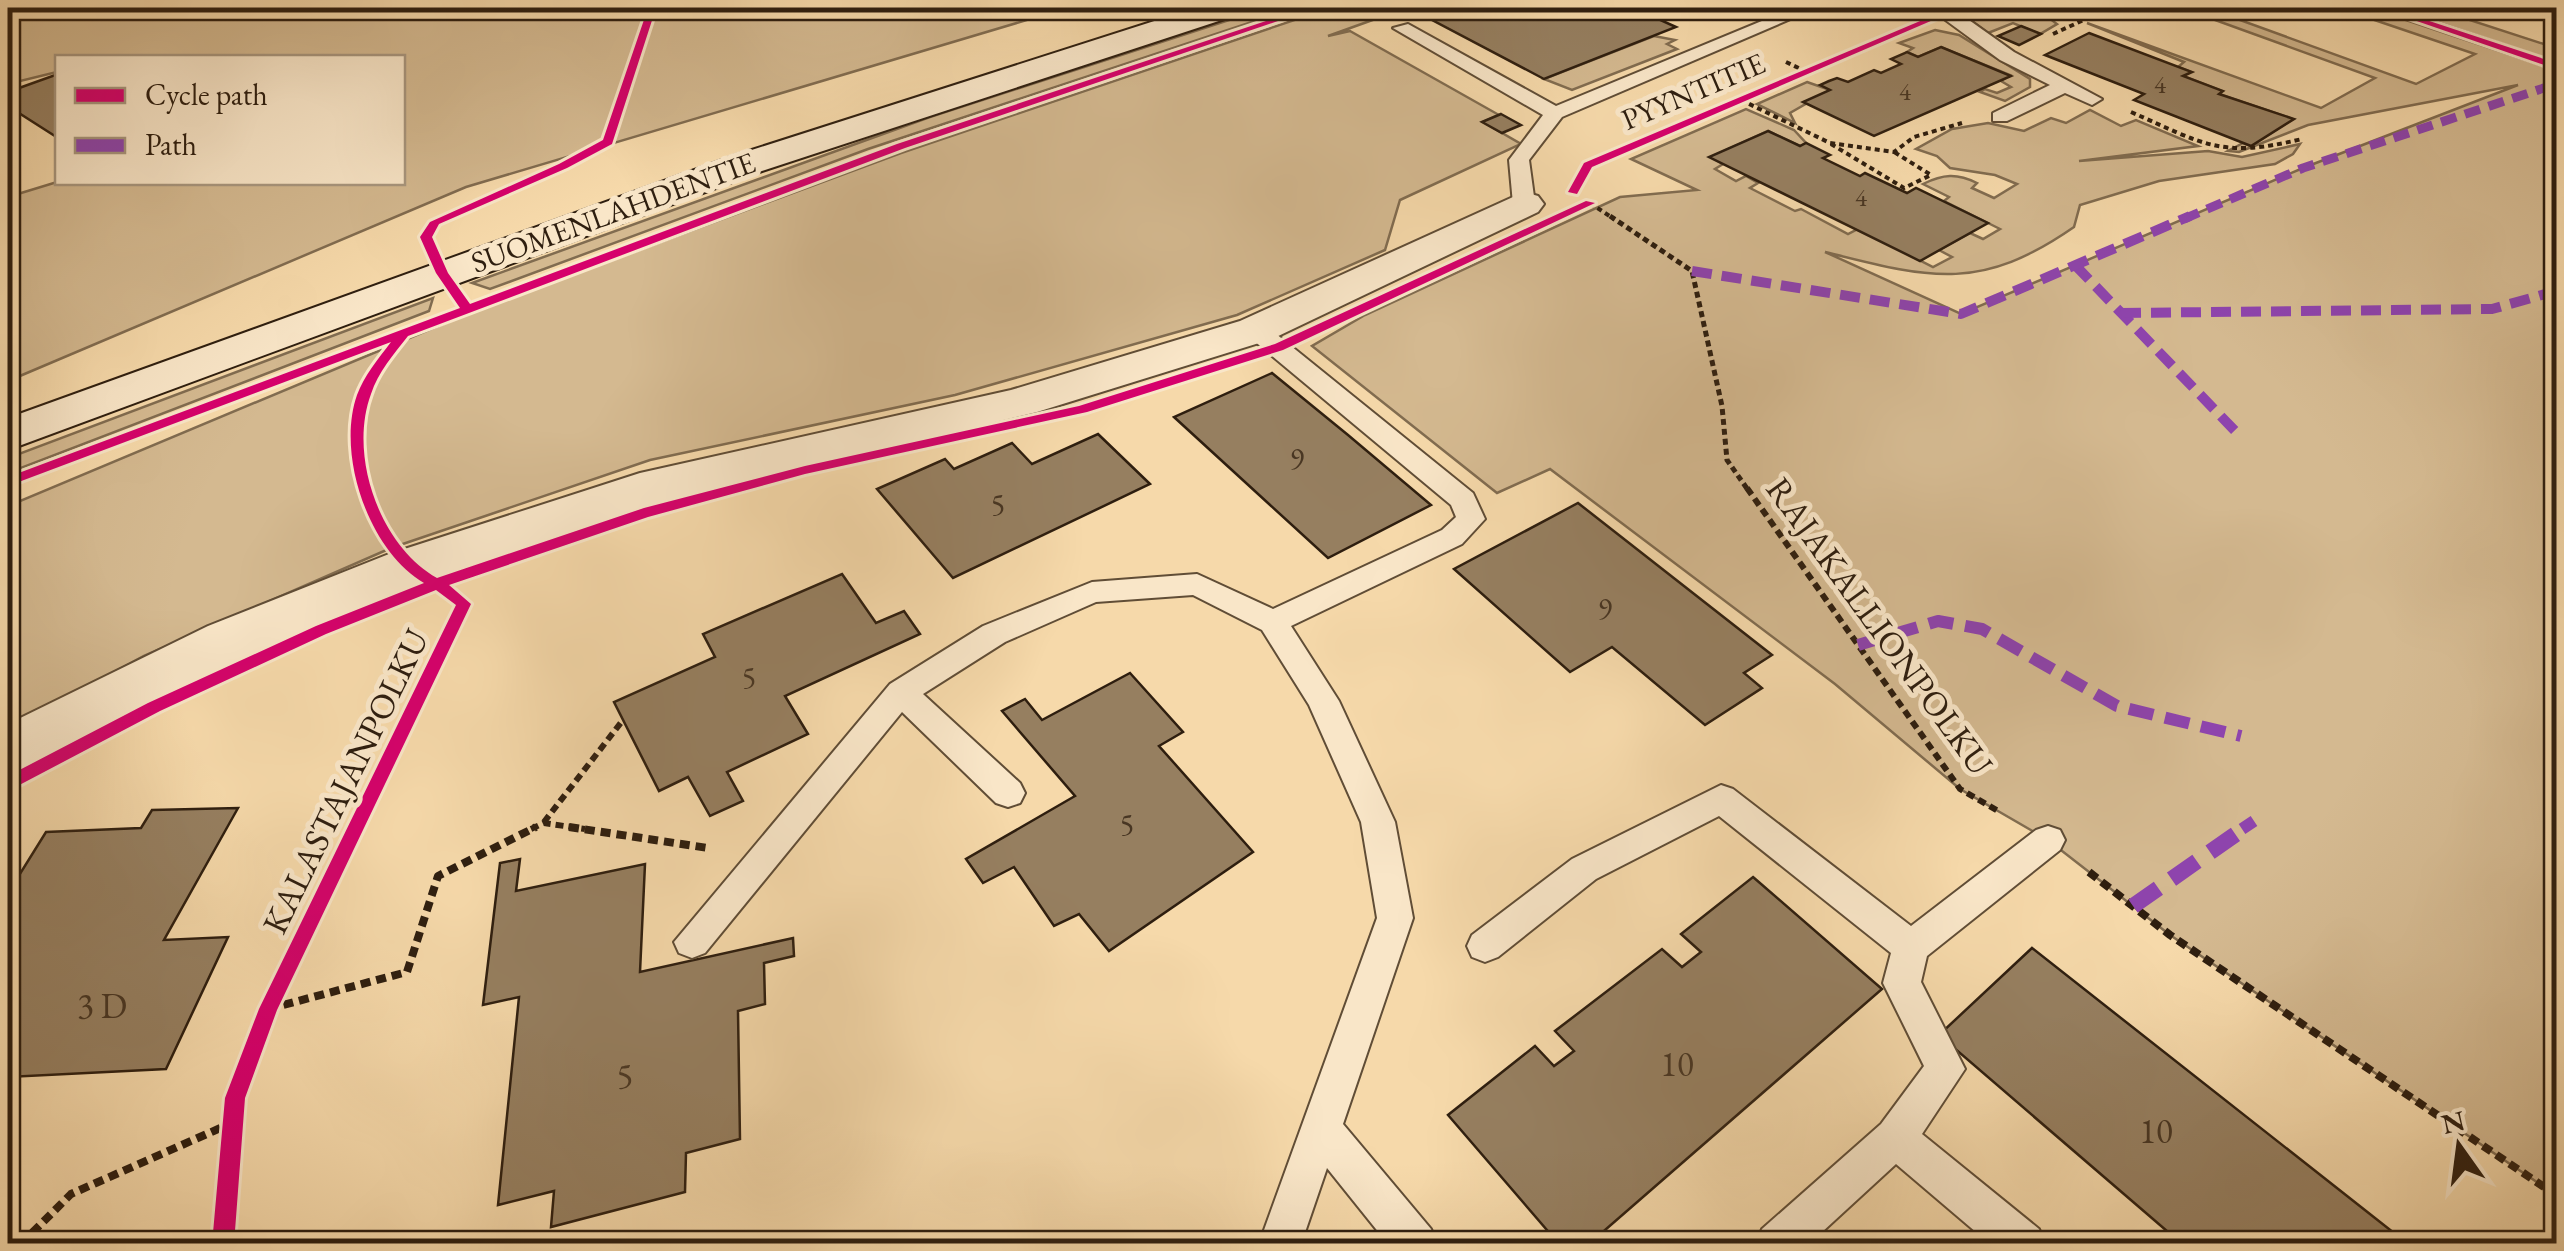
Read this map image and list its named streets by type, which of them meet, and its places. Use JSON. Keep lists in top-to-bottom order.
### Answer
{
  "streets": {
    "street": ["SUOMENLAHDENTIE"],
    "path": ["RAJAKALLIONPOLKU"],
    "cycle path": ["PYYNTITIE", "KALASTAJANPOLKU"]
  },
  "house_numbers": [
    "4",
    "4",
    "4",
    "9",
    "5",
    "9",
    "5",
    "5",
    "3 D",
    "10",
    "5",
    "10"
  ],
  "legend": ["Cycle path", "Path"],
  "north": "top"
}
